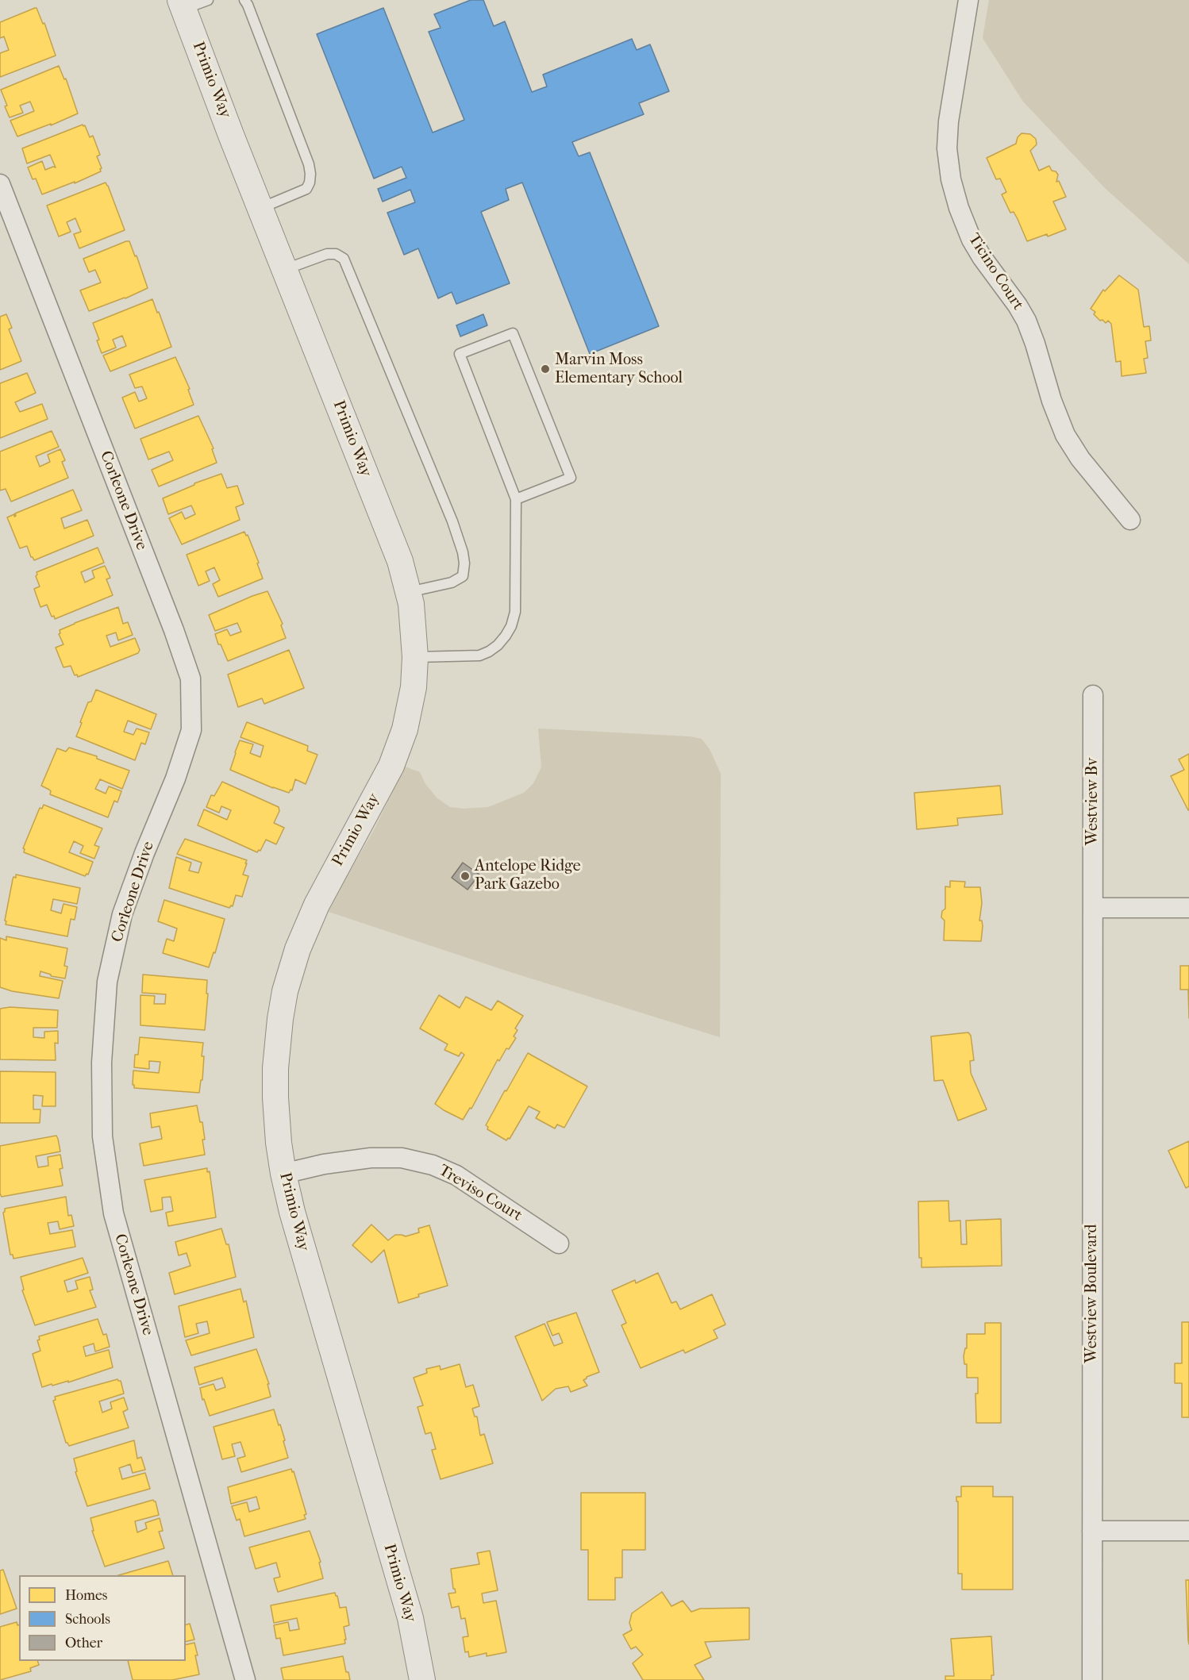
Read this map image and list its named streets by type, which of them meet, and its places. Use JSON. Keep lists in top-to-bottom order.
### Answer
{
  "streets": {
    "street": [
      "Primio Way",
      "Ticino Court",
      "Corleone Drive",
      "Westview Bv",
      "Treviso Court",
      "Westview Boulevard"
    ]
  },
  "crossings": [
    ["Primio Way", "Treviso Court"],
    ["Westview Bv", "Westview Boulevard"]
  ],
  "places": ["Marvin Moss Elementary School", "Antelope Ridge Park Gazebo"],
  "legend": ["Homes", "Schools", "Other"]
}
